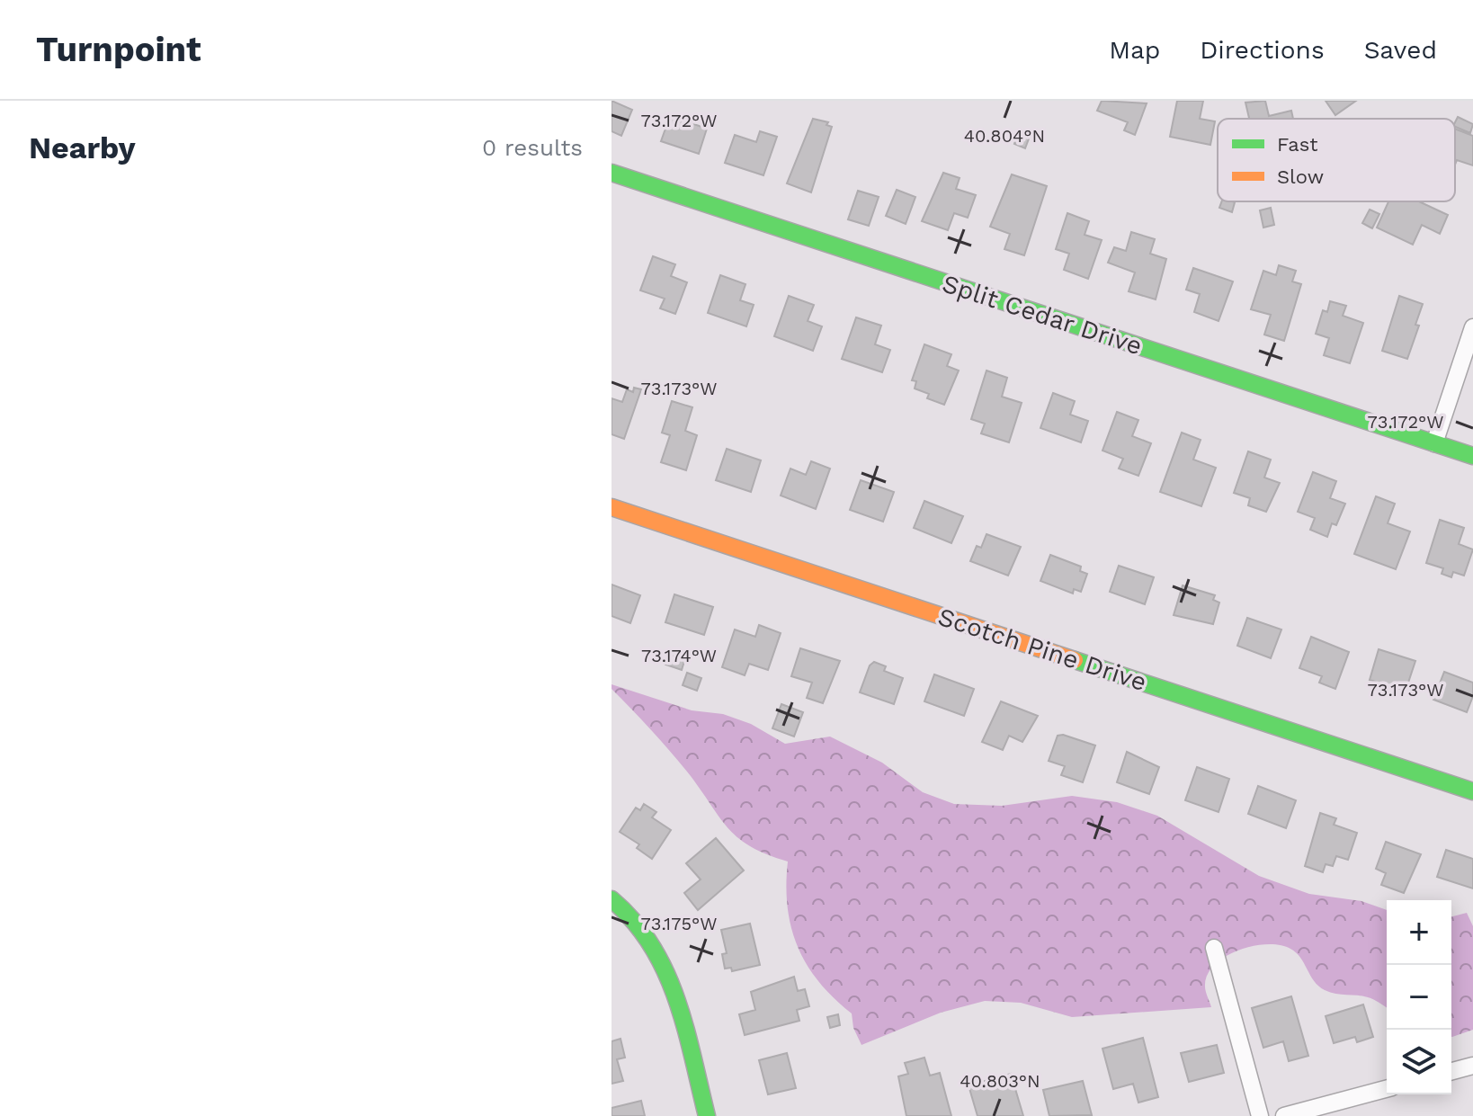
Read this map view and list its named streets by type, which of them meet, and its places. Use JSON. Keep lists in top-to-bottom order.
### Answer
{
  "streets": {
    "street": ["Split Cedar Drive", "Scotch Pine Drive"]
  },
  "legend": ["Fast", "Slow"],
  "page": {
    "header": "Turnpoint",
    "nav": ["Map", "Directions", "Saved"],
    "heading": ["Nearby", "0 results"],
    "map_buttons": ["+", "−"]
  },
  "coordinates": [
    "73.172°W",
    "40.804°N",
    "73.173°W",
    "73.174°W",
    "73.175°W",
    "40.803°N"
  ]
}
